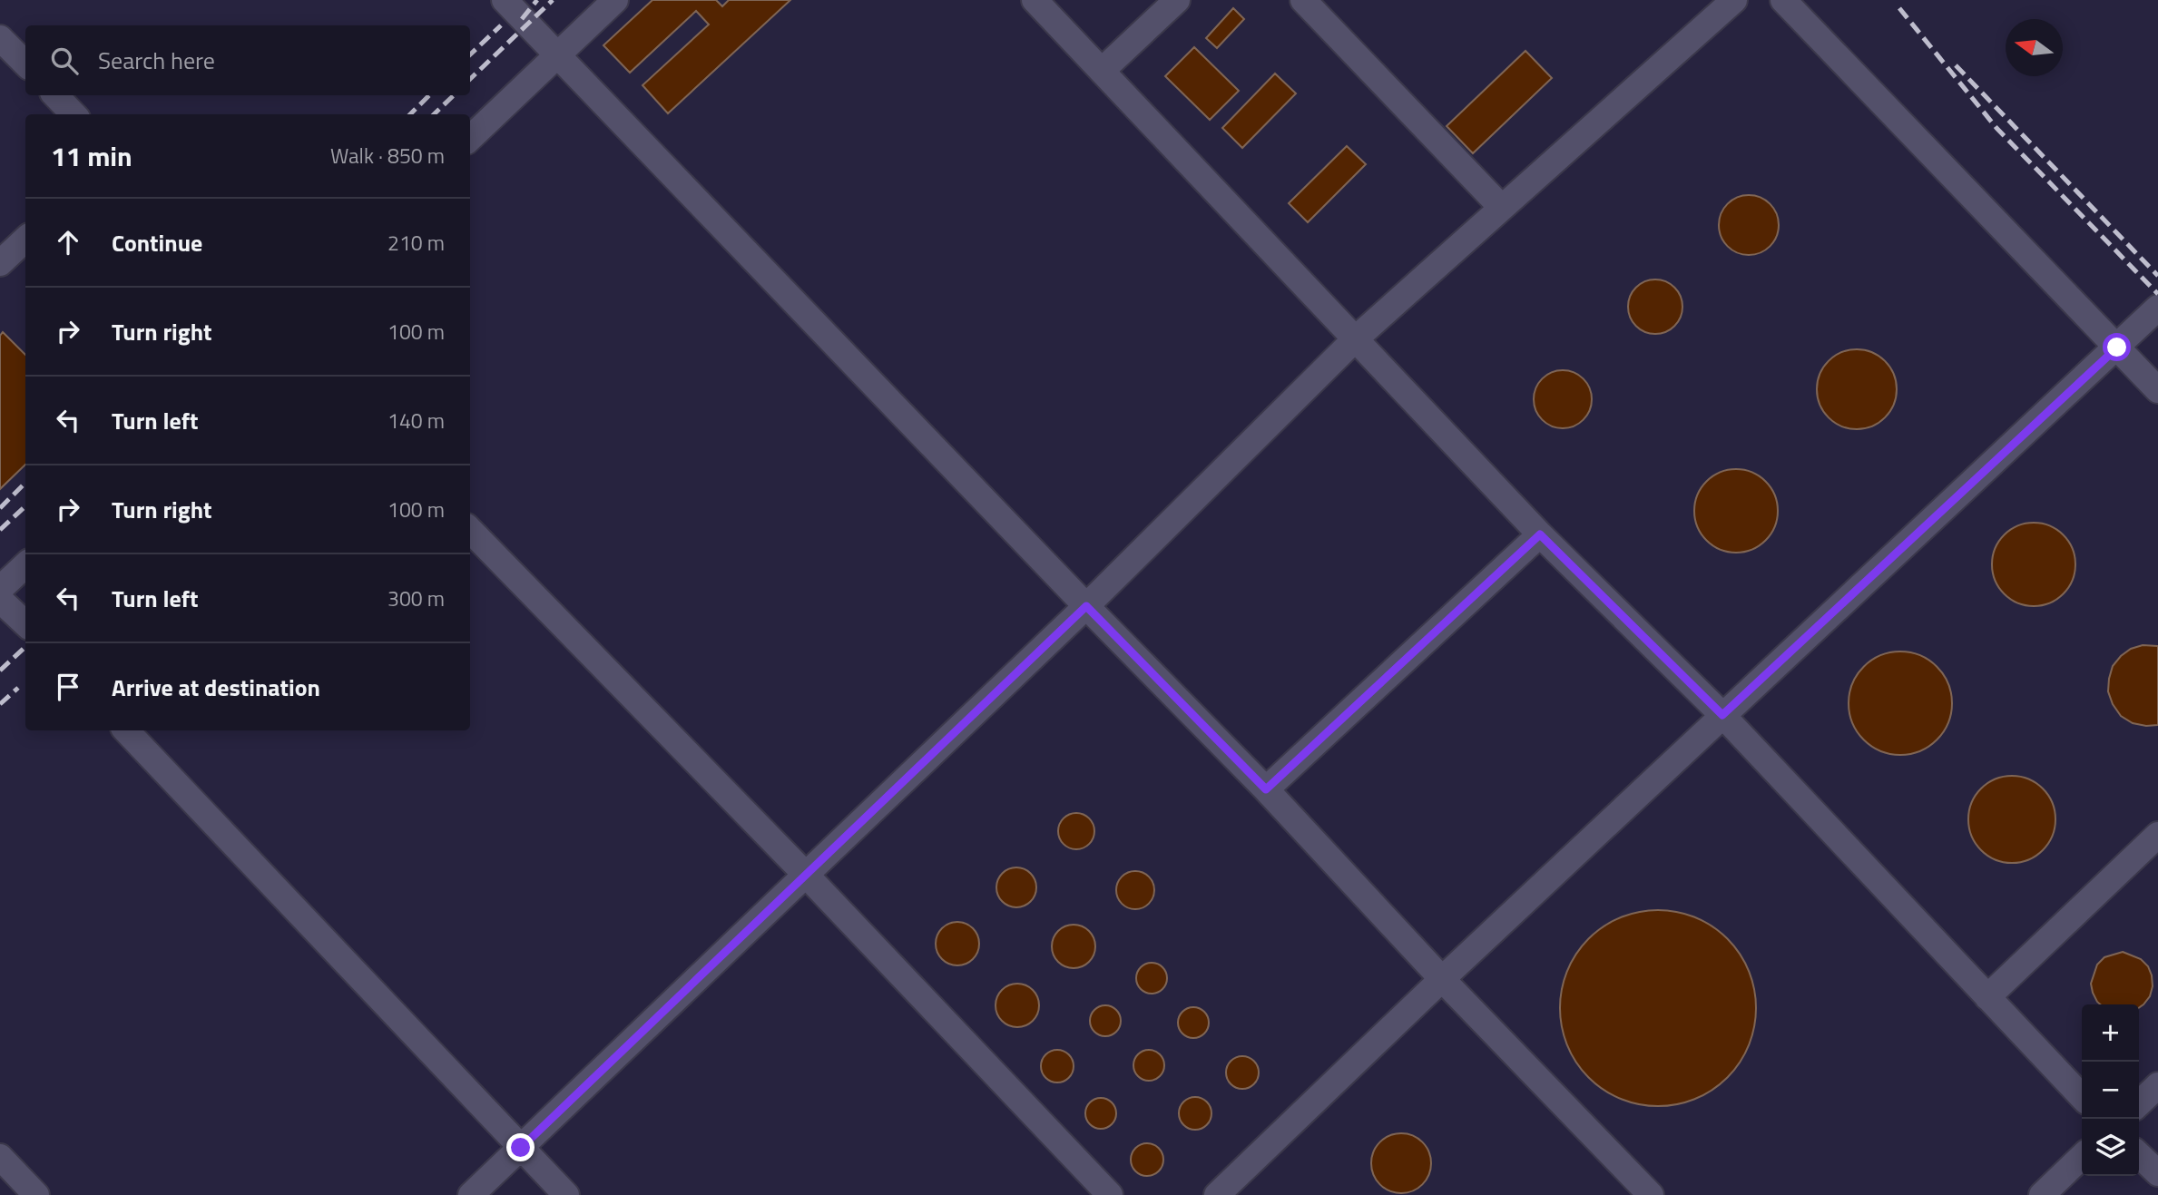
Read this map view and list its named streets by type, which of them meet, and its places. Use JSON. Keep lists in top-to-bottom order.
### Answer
{
  "north": "left",
  "page": {
    "search": "Search here",
    "heading": ["11 min", "Walk · 850 m"],
    "list": [
      ["Continue", "210 m"],
      ["Turn right", "100 m"],
      ["Turn left", "140 m"],
      ["Turn right", "100 m"],
      ["Turn left", "300 m"],
      "Arrive at destination"
    ],
    "map_buttons": ["+", "−"]
  }
}
